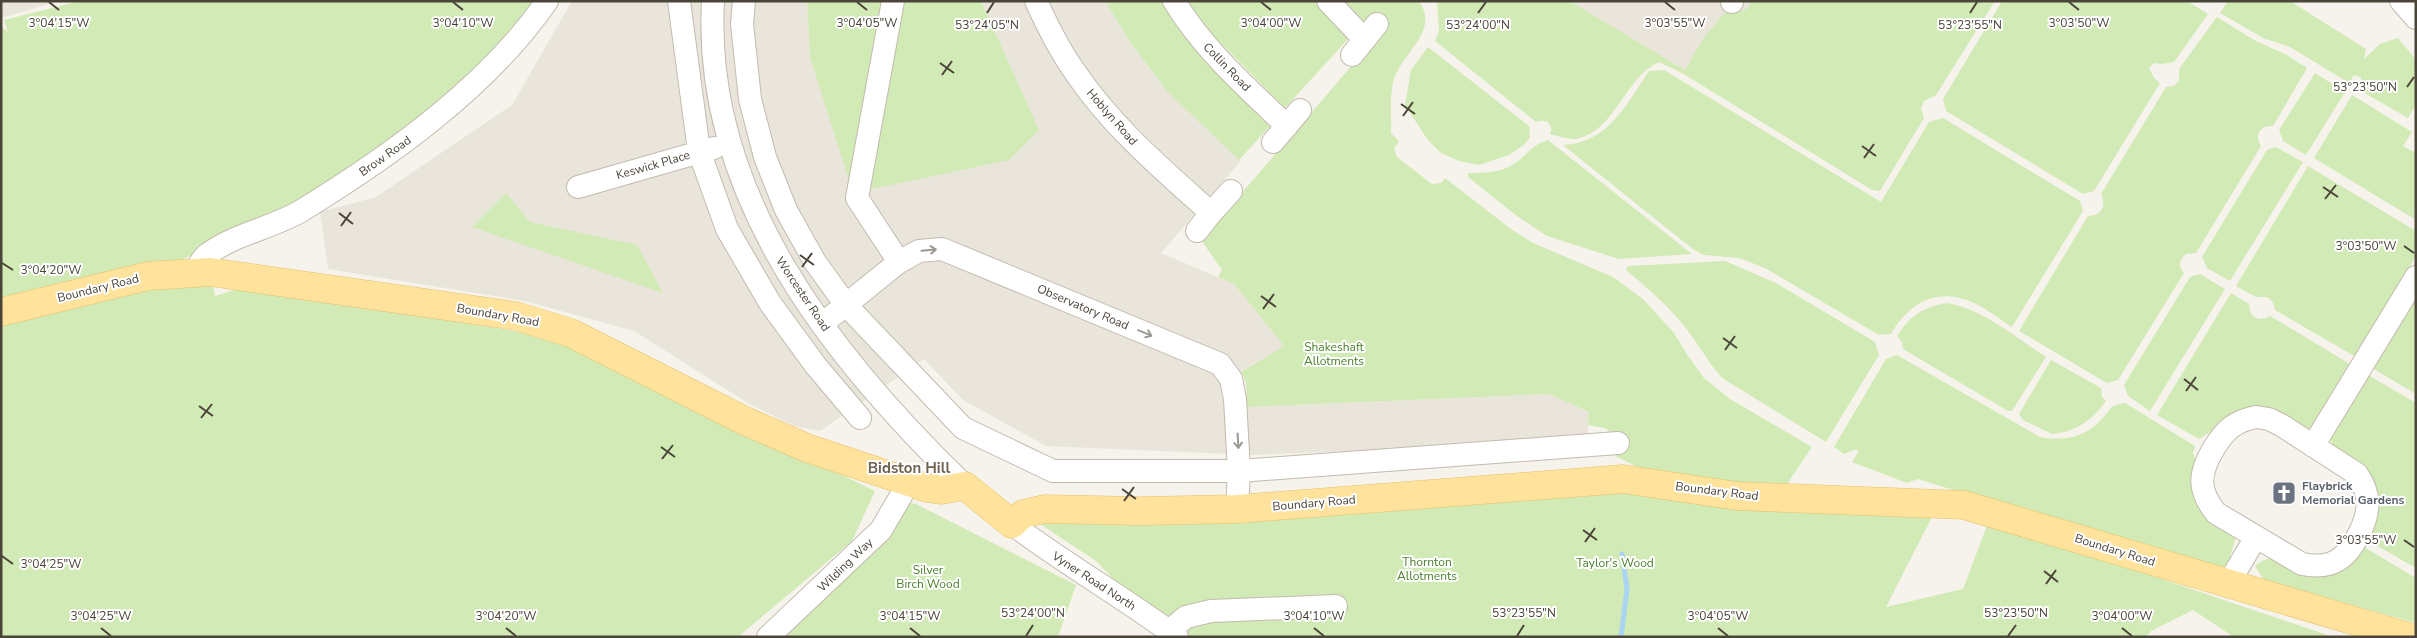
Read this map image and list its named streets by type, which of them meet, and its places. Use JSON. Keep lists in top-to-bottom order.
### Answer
{
  "streets": {
    "main road": ["Boundary Road", "Worcester Road"],
    "street": [
      "Collin Road",
      "Hoblyn Road",
      "Brow Road",
      "Keswick Place",
      "Observatory Road",
      "Wilding Way",
      "Vyner Road North"
    ]
  },
  "crossings": [
    ["Brow Road", "Boundary Road"],
    ["Keswick Place", "Worcester Road"],
    ["Boundary Road", "Worcester Road"],
    ["Boundary Road", "Observatory Road"],
    ["Boundary Road", "Wilding Way"],
    ["Boundary Road", "Vyner Road North"],
    ["Worcester Road", "Observatory Road"],
    ["Worcester Road", "Vyner Road North"]
  ],
  "districts": ["Bidston Hill"],
  "parks": [
    "Shakeshaft Allotments",
    "Thornton Allotments",
    "Taylor's Wood",
    "Silver Birch Wood"
  ],
  "places": {
    "church": ["Flaybrick Memorial Gardens"]
  },
  "coordinates": [
    "3°04'15\"W",
    "3°04'10\"W",
    "3°04'05\"W",
    "3°04'00\"W",
    "3°03'55\"W",
    "3°03'50\"W",
    "53°24'05\"N",
    "53°24'00\"N",
    "53°23'55\"N",
    "53°23'50\"N",
    "3°04'20\"W",
    "3°04'25\"W"
  ]
}
